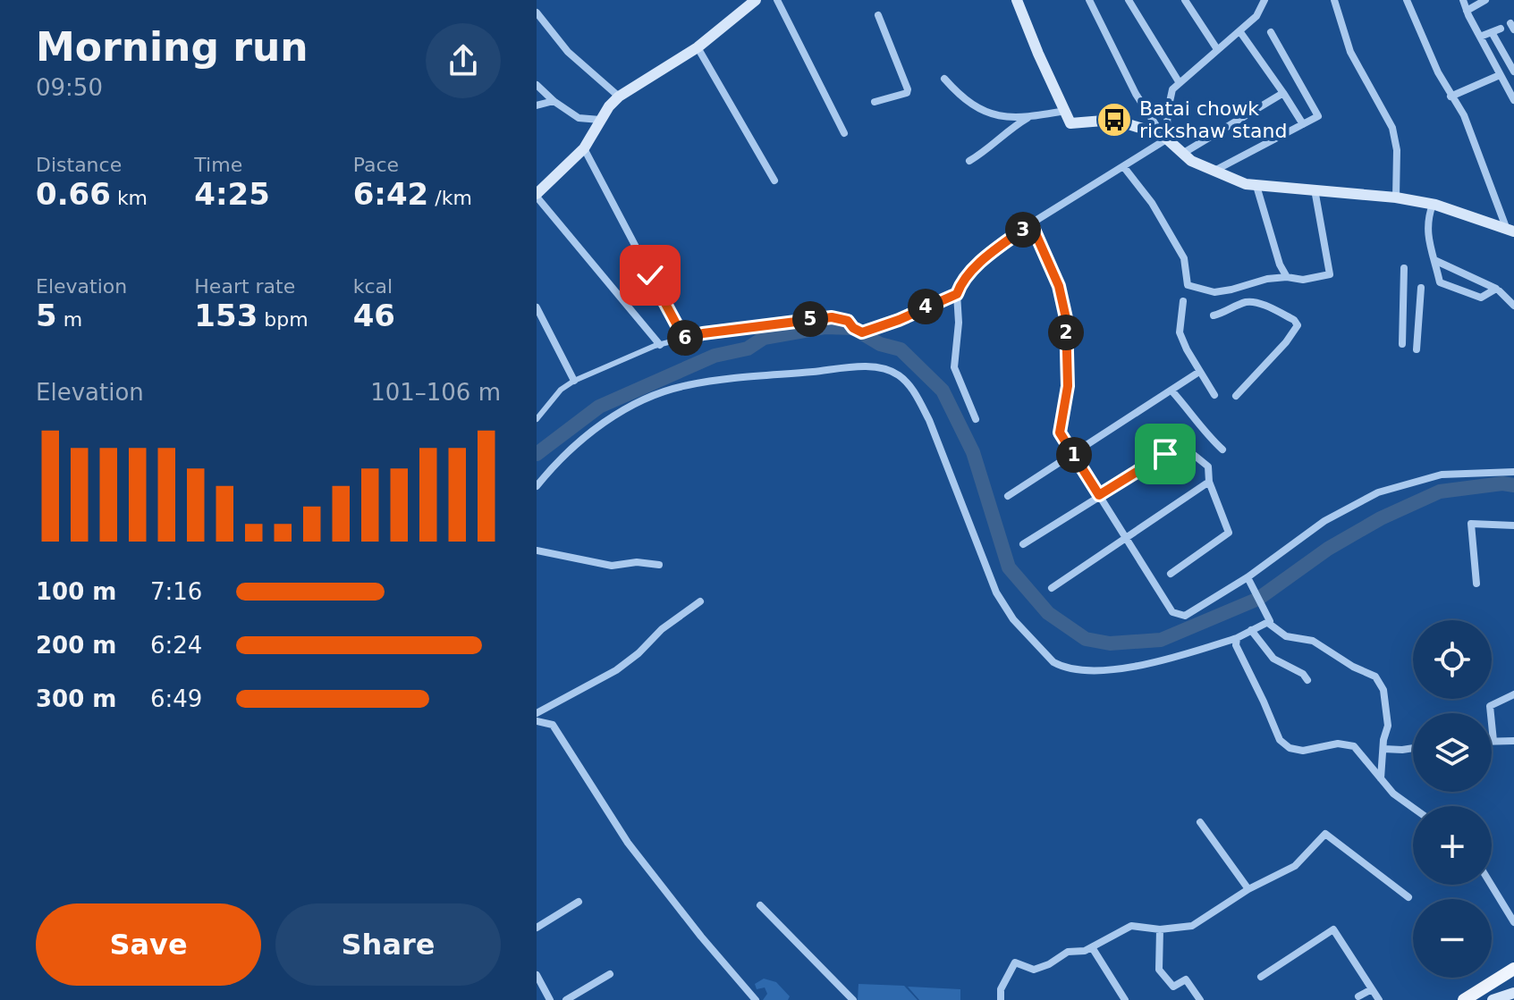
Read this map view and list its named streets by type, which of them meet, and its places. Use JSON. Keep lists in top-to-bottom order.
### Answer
{
  "places": {
    "bus stop": ["Batai chowk rickshaw stand"]
  },
  "page": {
    "heading": ["Morning run", "09:50"],
    "stats": [
      ["Distance", "0.66 km"],
      ["Time", "4:25"],
      ["Pace", "6:42 /km"],
      ["Elevation", "5 m"],
      ["Heart rate", "153 bpm"],
      ["kcal", "46"]
    ],
    "pins": [
      "3",
      "4",
      "5",
      "2",
      "6",
      "1"
    ],
    "chart": ["Elevation", "101–106 m"],
    "list": [
      {
        "name": "100 m",
        "note": "7:16"
      },
      {
        "name": "200 m",
        "note": "6:24"
      },
      {
        "name": "300 m",
        "note": "6:49"
      }
    ],
    "map_buttons": ["+", "−"],
    "buttons": ["Save", "Share"]
  }
}
